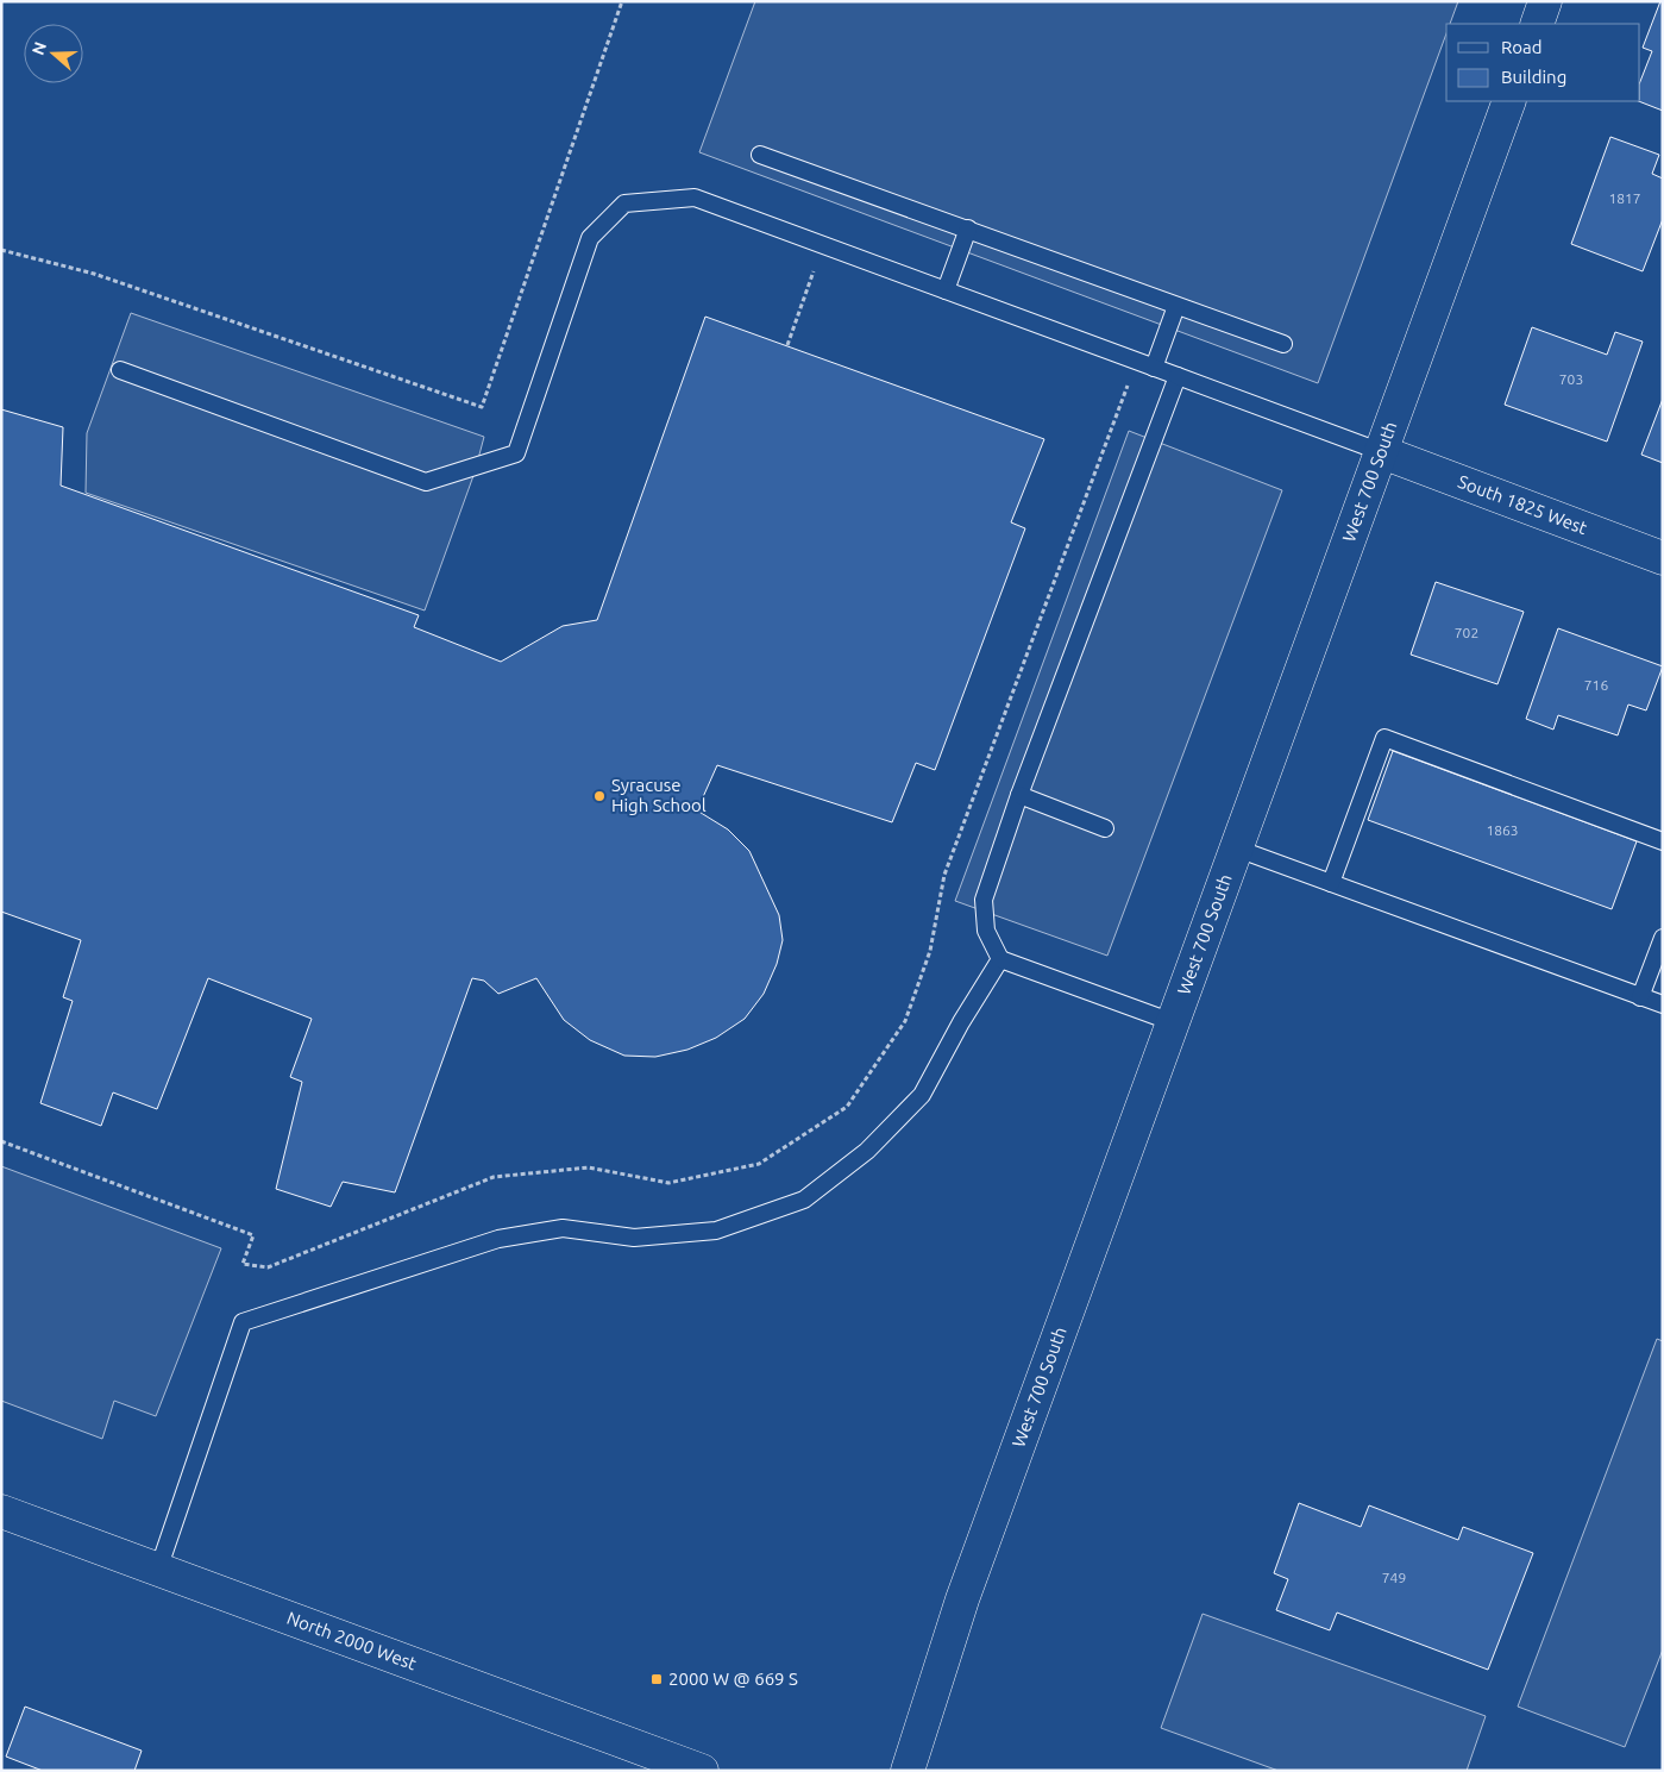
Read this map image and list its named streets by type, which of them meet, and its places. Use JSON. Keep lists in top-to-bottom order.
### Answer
{
  "streets": {
    "street": ["West 700 South", "South 1825 West", "North 2000 West"]
  },
  "crossings": [
    ["West 700 South", "South 1825 West"]
  ],
  "places": {
    "other": ["Syracuse High School"],
    "transit": ["2000 W @ 669 S"]
  },
  "house_numbers": [
    "1817",
    "703",
    "702",
    "716",
    "1863",
    "749"
  ],
  "legend": ["Road", "Building"],
  "north": "left"
}
